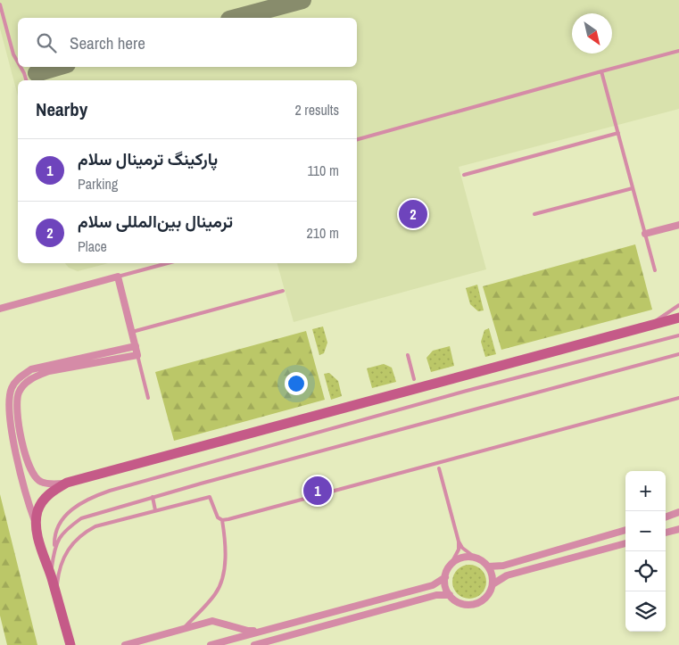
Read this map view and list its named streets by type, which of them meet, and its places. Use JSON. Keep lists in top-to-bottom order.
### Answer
{
  "north": "bottom right",
  "page": {
    "search": "Search here",
    "heading": ["Nearby", "2 results"],
    "list": [
      {
        "mark": "1",
        "name": "پارکینگ ترمینال سلام",
        "note": "Parking",
        "value": "110 m"
      },
      {
        "mark": "2",
        "name": "ترمینال بین‌المللی سلام",
        "note": "Place",
        "value": "210 m"
      }
    ],
    "pins": ["2", "1"],
    "map_buttons": ["+", "−"]
  }
}
